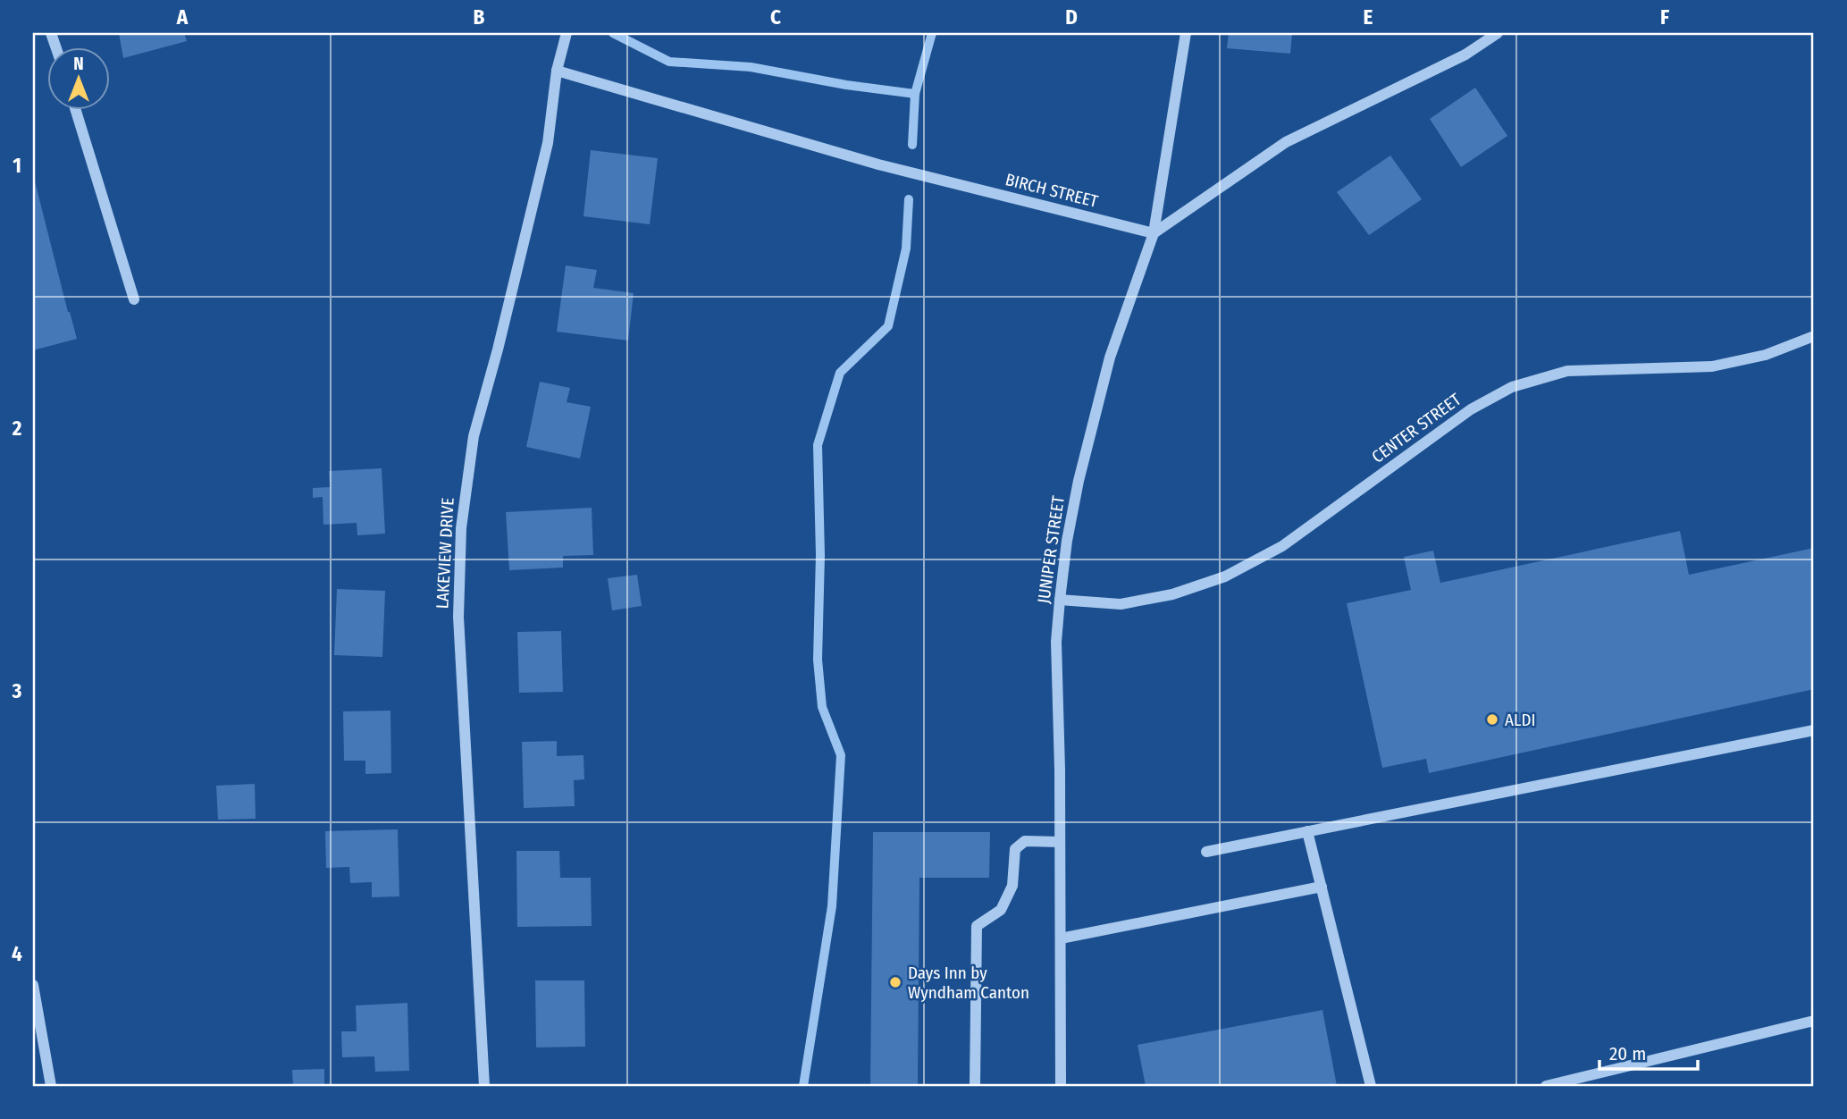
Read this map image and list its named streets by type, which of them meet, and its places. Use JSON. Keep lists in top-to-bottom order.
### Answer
{
  "streets": {
    "street": [
      "BIRCH STREET",
      "CENTER STREET",
      "JUNIPER STREET",
      "LAKEVIEW DRIVE"
    ]
  },
  "crossings": [
    ["BIRCH STREET", "JUNIPER STREET"],
    ["BIRCH STREET", "LAKEVIEW DRIVE"],
    ["CENTER STREET", "JUNIPER STREET"]
  ],
  "places": ["ALDI", "Days Inn by Wyndham Canton"],
  "scale_bar": "20 m",
  "north": "top",
  "grid": {
    "columns": [
      "A",
      "B",
      "C",
      "D",
      "E",
      "F"
    ],
    "rows": [
      "1",
      "2",
      "3",
      "4"
    ]
  }
}
